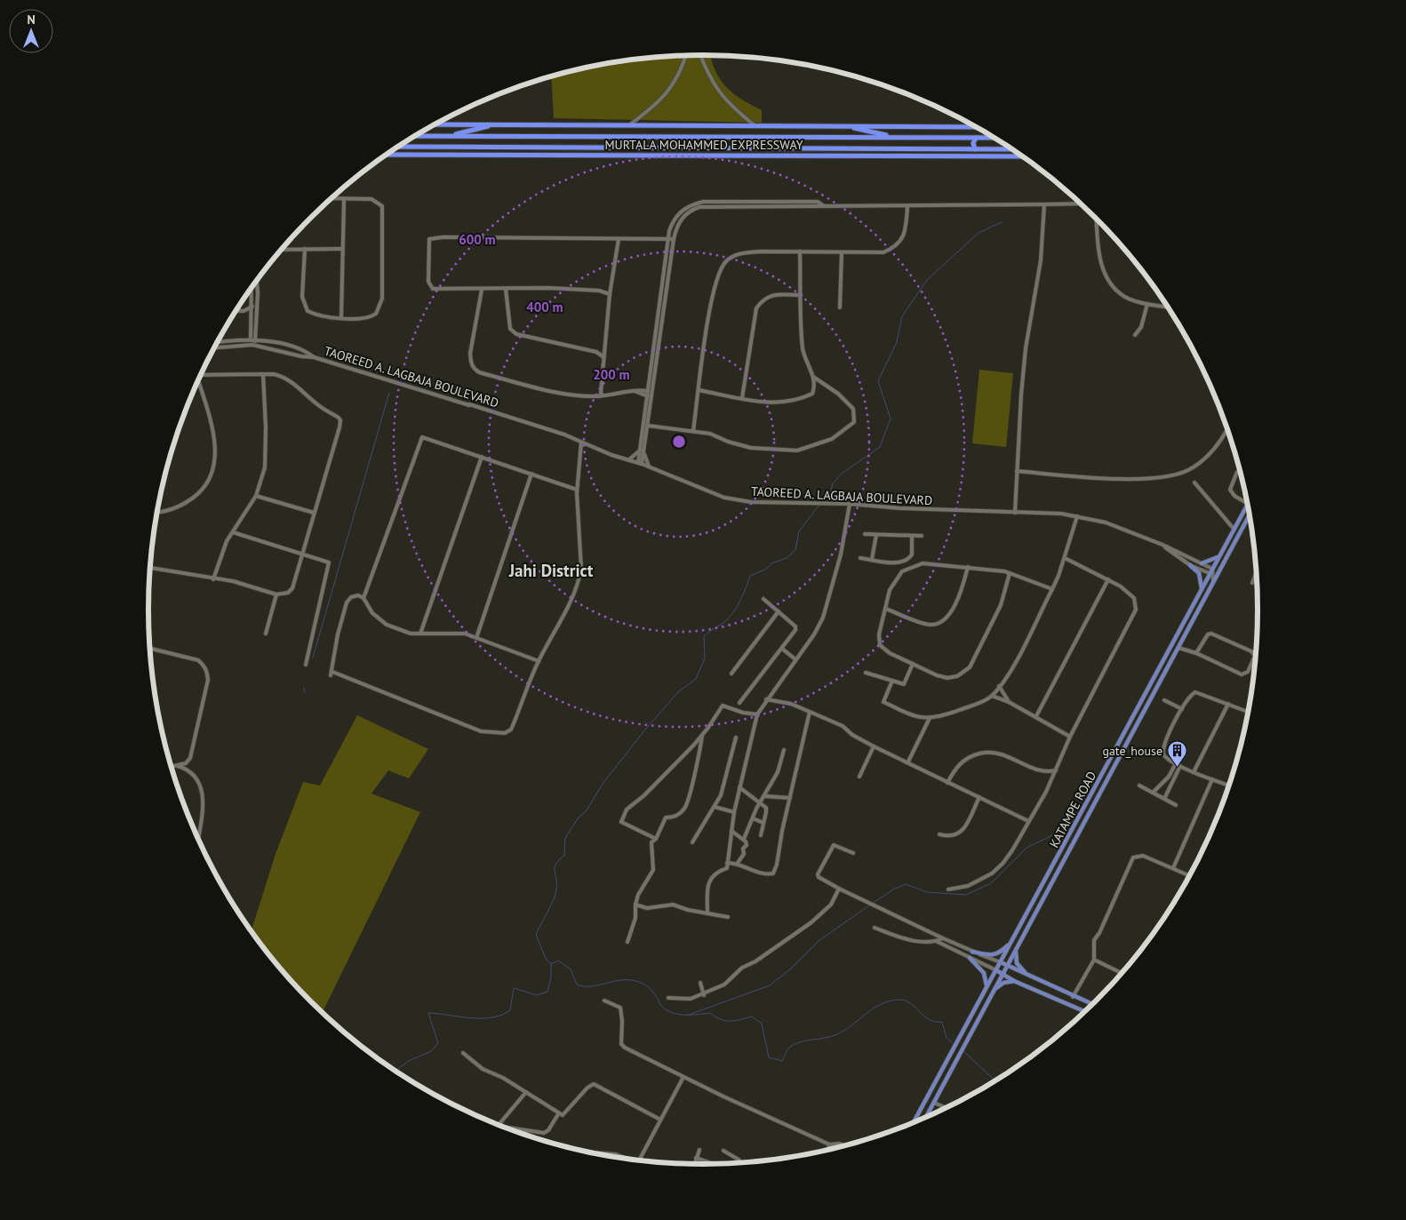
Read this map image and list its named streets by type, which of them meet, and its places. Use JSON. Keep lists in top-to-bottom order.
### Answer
{
  "streets": {
    "highway": ["MURTALA MOHAMMED EXPRESSWAY"],
    "main road": ["KATAMPE ROAD"],
    "street": ["TAOREED A. LAGBAJA BOULEVARD"]
  },
  "crossings": [
    ["TAOREED A. LAGBAJA BOULEVARD", "KATAMPE ROAD"]
  ],
  "districts": ["Jahi District"],
  "places": {
    "building": ["gate_house"]
  },
  "north": "top",
  "rings": ["600 m", "400 m", "200 m"]
}
